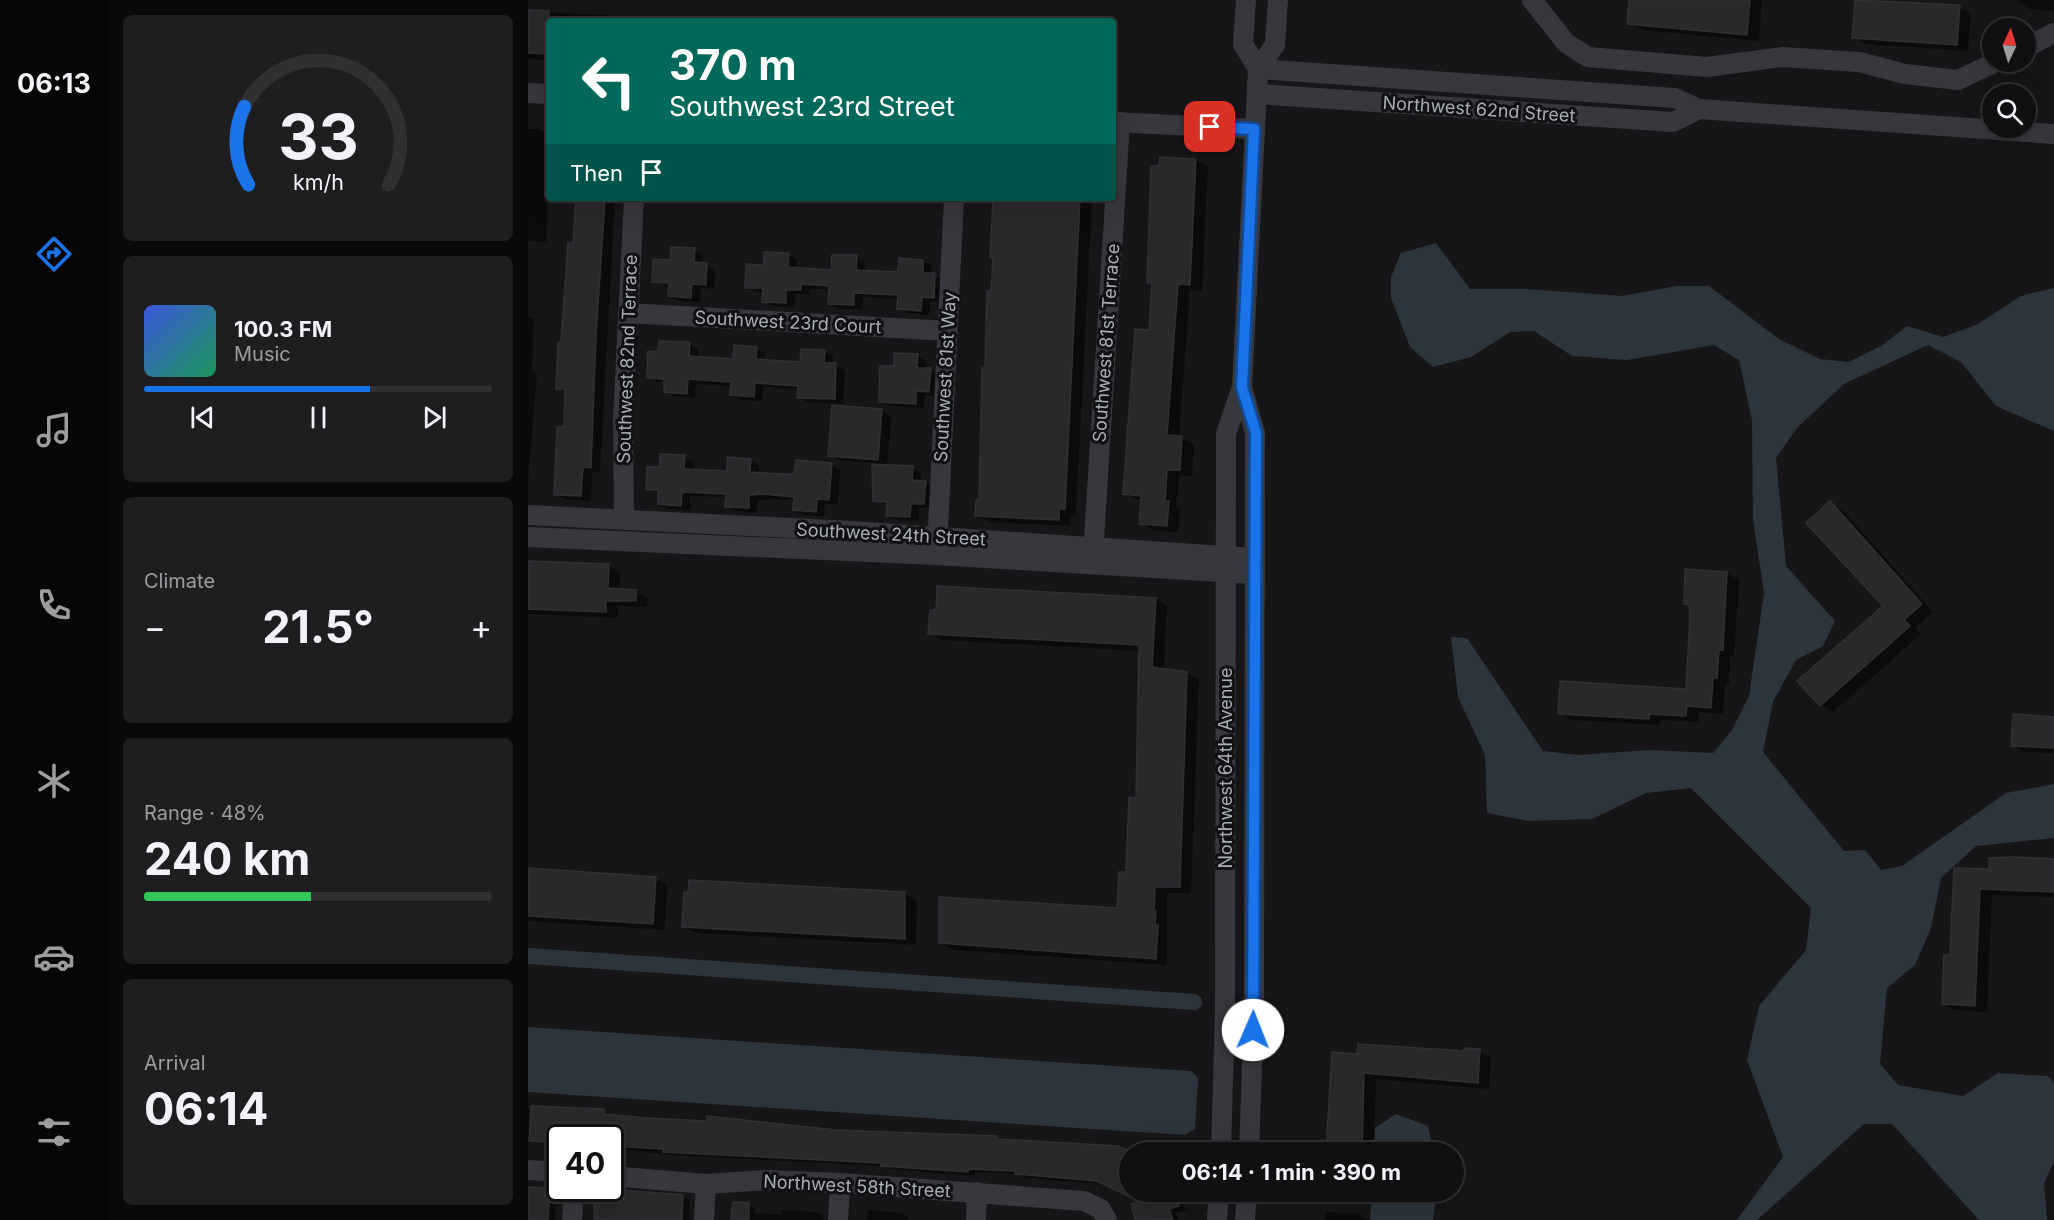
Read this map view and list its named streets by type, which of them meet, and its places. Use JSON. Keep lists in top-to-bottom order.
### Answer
{
  "streets": {
    "street": [
      "Northwest 62nd Street",
      "Southwest 23rd Court",
      "Southwest 81st Terrace",
      "Southwest 82nd Terrace",
      "Southwest 81st Way",
      "Southwest 24th Street",
      "Northwest 64th Avenue",
      "Northwest 58th Street"
    ]
  },
  "crossings": [
    ["Northwest 62nd Street", "Northwest 64th Avenue"],
    ["Southwest 23rd Court", "Southwest 82nd Terrace"],
    ["Southwest 23rd Court", "Southwest 81st Way"],
    ["Southwest 81st Terrace", "Southwest 24th Street"],
    ["Southwest 82nd Terrace", "Southwest 24th Street"],
    ["Southwest 81st Way", "Southwest 24th Street"],
    ["Southwest 24th Street", "Northwest 64th Avenue"]
  ],
  "north": "top",
  "page": {
    "tabs": "06:13",
    "turn": ["370 m", "Southwest 23rd Street"],
    "then": "Then",
    "song": ["100.3 FM", "Music"],
    "tile": [
      "Climate",
      ["Range · 48%", "240 km"],
      ["Arrival", "06:14"]
    ],
    "heat": ["−", "21.5°", "+"],
    "limit": "40",
    "trip": "06:14 · 1 min · 390 m",
    "gauge": ["33", "km/h"]
  }
}
